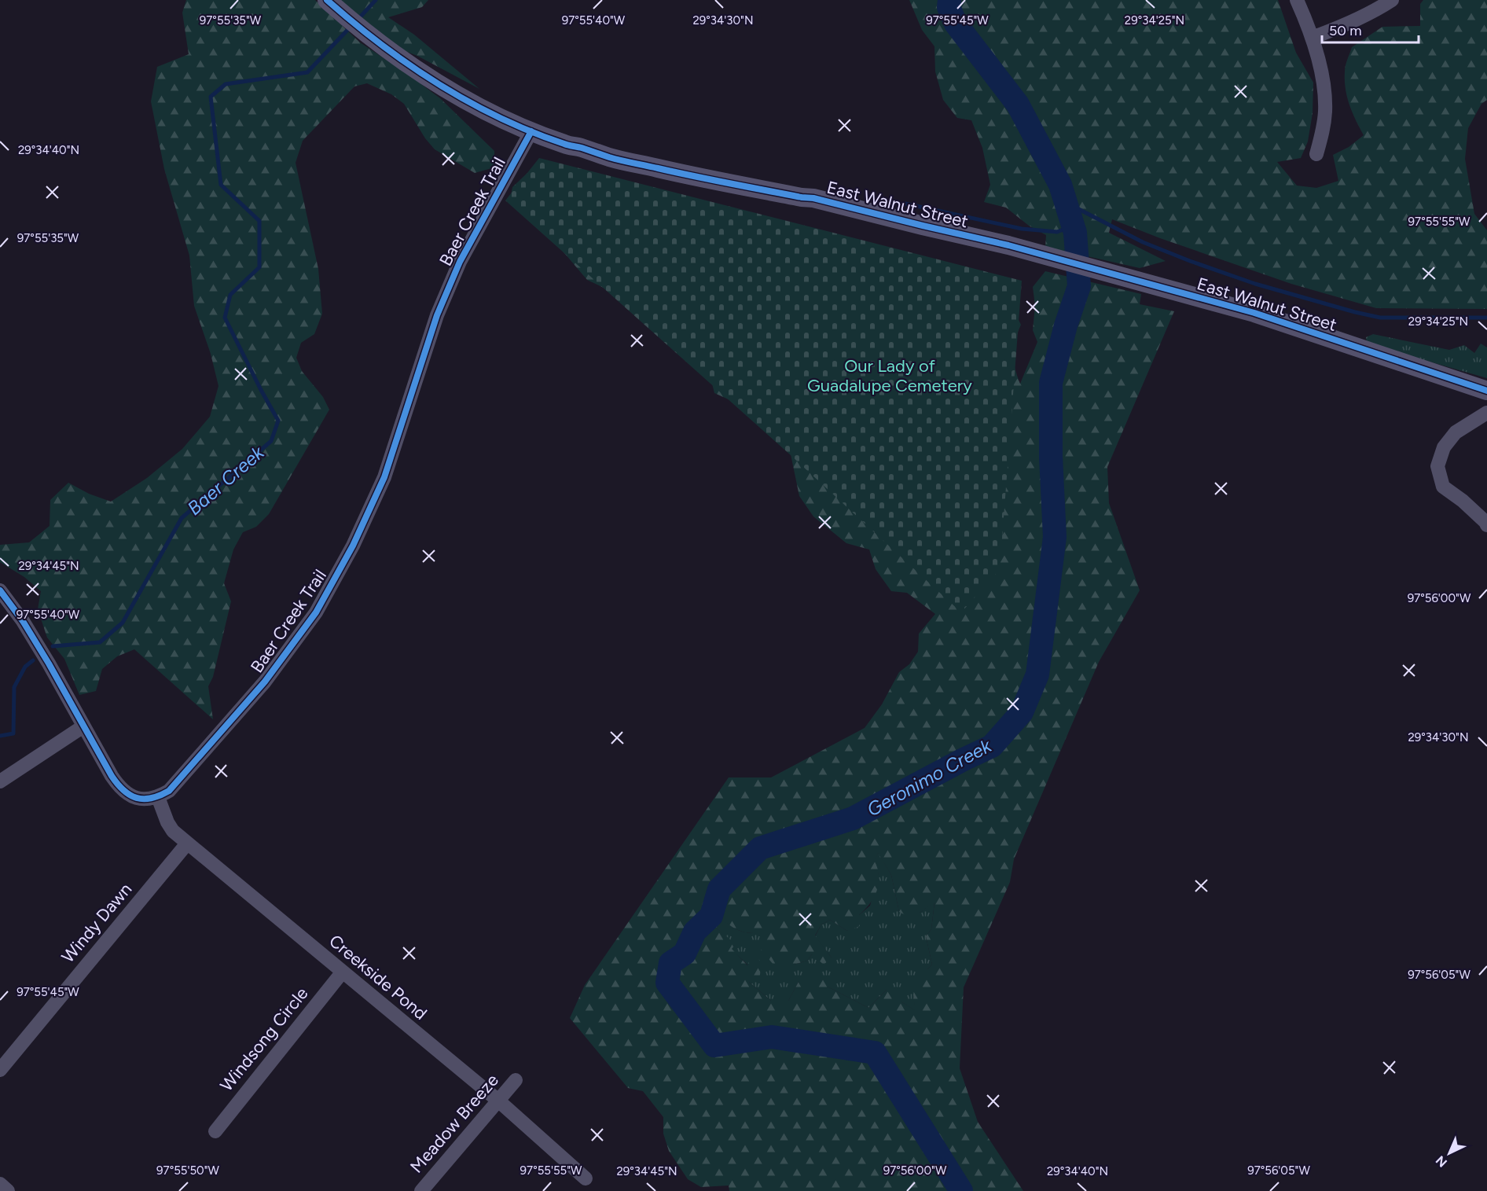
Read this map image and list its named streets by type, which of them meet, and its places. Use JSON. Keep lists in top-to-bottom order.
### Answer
{
  "streets": {
    "street": [
      "East Walnut Street",
      "Baer Creek Trail",
      "Windy Dawn",
      "Creekside Pond",
      "Windsong Circle",
      "Meadow Breeze"
    ]
  },
  "crossings": [
    ["East Walnut Street", "Baer Creek Trail"],
    ["Baer Creek Trail", "Creekside Pond"],
    ["Windy Dawn", "Creekside Pond"],
    ["Creekside Pond", "Windsong Circle"],
    ["Creekside Pond", "Meadow Breeze"]
  ],
  "water": ["Baer Creek", "Geronimo Creek"],
  "parks": ["Our Lady of Guadalupe Cemetery"],
  "scale_bar": "50 m",
  "north": "bottom left",
  "coordinates": [
    "29°34'25\"N",
    "29°34'30\"N",
    "97°55'35\"W",
    "97°55'40\"W",
    "97°55'45\"W",
    "29°34'40\"N",
    "97°55'55\"W",
    "29°34'45\"N",
    "97°56'00\"W",
    "97°56'05\"W",
    "97°55'50\"W"
  ]
}
